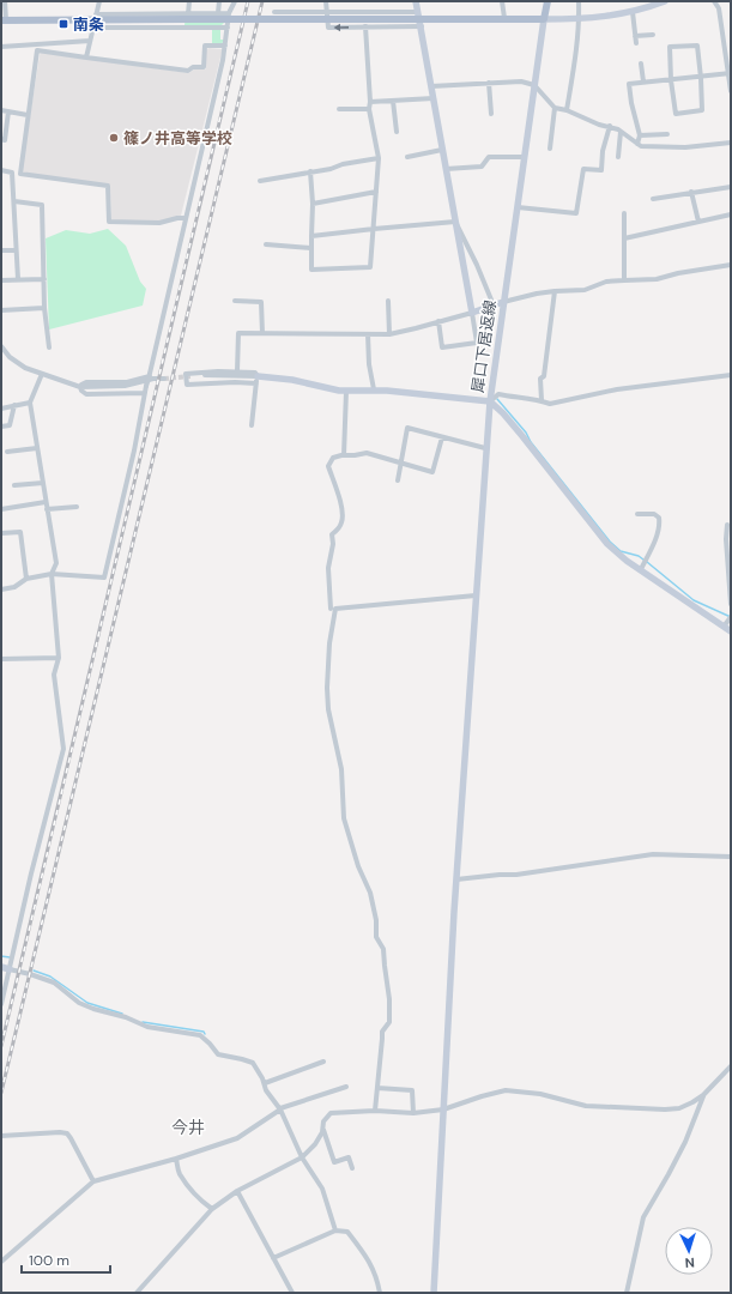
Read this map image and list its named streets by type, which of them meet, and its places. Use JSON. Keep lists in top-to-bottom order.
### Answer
{
  "streets": {
    "street": ["犀口下居返線"]
  },
  "districts": ["今井"],
  "places": {
    "transit": ["南条"],
    "other": ["篠ノ井高等学校"]
  },
  "scale_bar": "100 m",
  "north": "bottom"
}
